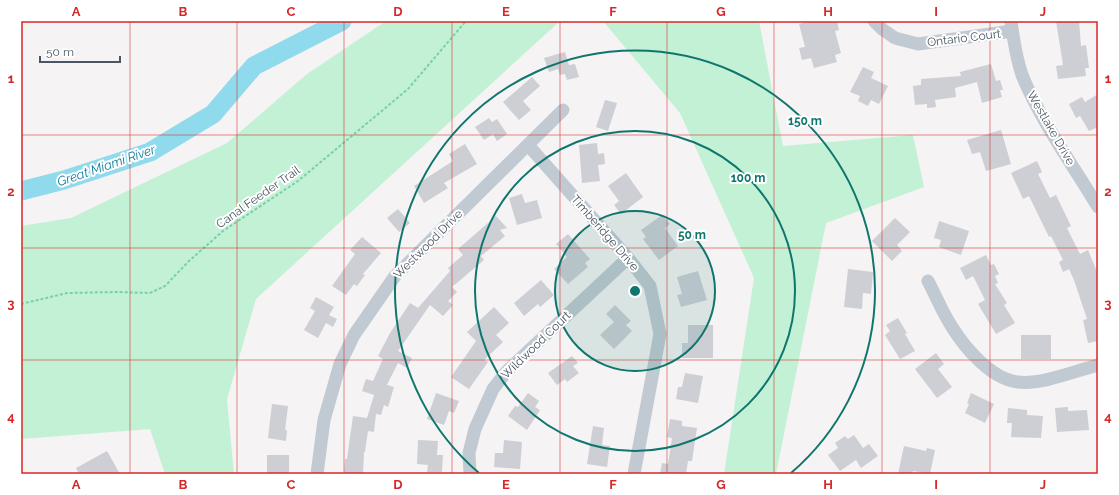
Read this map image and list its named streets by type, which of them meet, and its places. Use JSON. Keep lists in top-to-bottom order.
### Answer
{
  "streets": {
    "street": [
      "Ontario Court",
      "Westlake Drive",
      "Timberidge Drive",
      "Westwood Drive",
      "Wildwood Court"
    ],
    "path": ["Canal Feeder Trail"]
  },
  "crossings": [
    ["Ontario Court", "Westlake Drive"],
    ["Timberidge Drive", "Westwood Drive"],
    ["Timberidge Drive", "Wildwood Court"]
  ],
  "water": ["Great Miami River"],
  "scale_bar": "50 m",
  "grid": {
    "columns": [
      "A",
      "B",
      "C",
      "D",
      "E",
      "F",
      "G",
      "H",
      "I",
      "J"
    ],
    "rows": [
      "1",
      "2",
      "3",
      "4"
    ]
  },
  "rings": ["150 m", "100 m", "50 m"]
}
